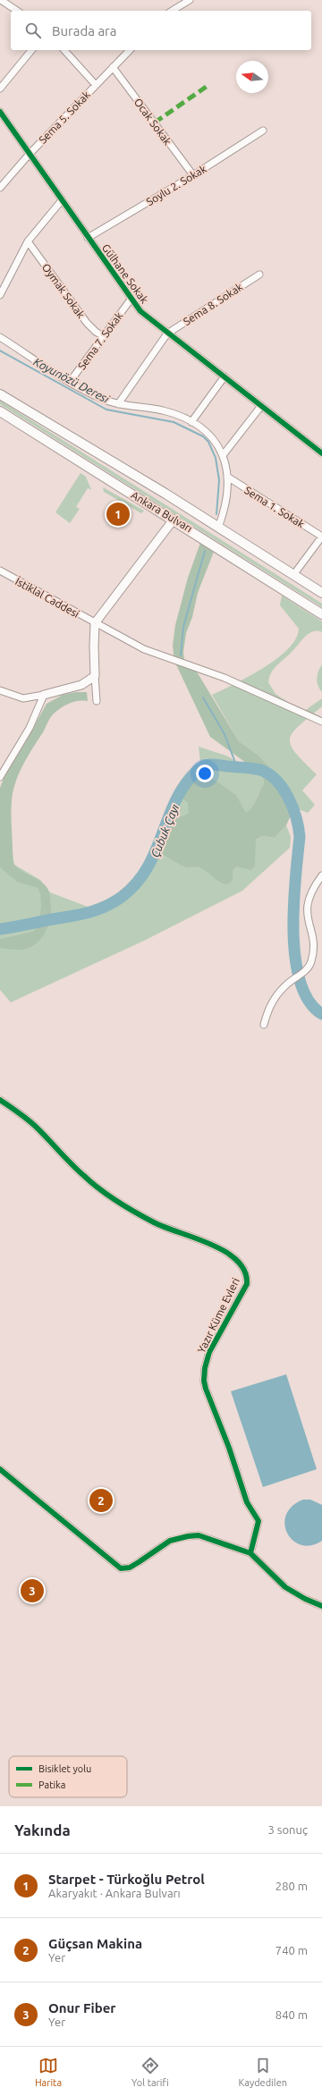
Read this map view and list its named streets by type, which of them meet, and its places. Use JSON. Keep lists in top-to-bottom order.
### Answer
{
  "streets": {
    "main road": ["Ankara Bulvarı"],
    "street": [
      "Sema 5. Sokak",
      "Ocak Sokak",
      "Soylu 2. Sokak",
      "Gülhane Sokak",
      "Oymak Sokak",
      "Sema 8. Sokak",
      "Sema 7. Sokak",
      "Sema 1. Sokak",
      "İstiklal Caddesi",
      "Yazır Küme Evleri"
    ]
  },
  "crossings": [
    ["Sema 5. Sokak", "Ocak Sokak"],
    ["Sema 5. Sokak", "Gülhane Sokak"],
    ["Ocak Sokak", "Soylu 2. Sokak"],
    ["Soylu 2. Sokak", "Gülhane Sokak"],
    ["Gülhane Sokak", "Sema 8. Sokak"],
    ["Gülhane Sokak", "Sema 7. Sokak"],
    ["Oymak Sokak", "Sema 7. Sokak"],
    ["Sema 8. Sokak", "Sema 1. Sokak"],
    ["Sema 7. Sokak", "Sema 1. Sokak"],
    ["Sema 1. Sokak", "Ankara Bulvarı"]
  ],
  "water": ["Koyunözü Deresi", "Çubuk Çayı"],
  "legend": ["Bisiklet yolu", "Patika"],
  "north": "left",
  "page": {
    "search": "Burada ara",
    "pins": ["1", "2", "3"],
    "heading": ["Yakında", "3 sonuç"],
    "list": [
      {
        "mark": "1",
        "name": "Starpet - Türkoğlu Petrol",
        "note": "Akaryakıt · Ankara Bulvarı",
        "value": "280 m"
      },
      {
        "mark": "2",
        "name": "Güçsan Makina",
        "note": "Yer",
        "value": "740 m"
      },
      {
        "mark": "3",
        "name": "Onur Fiber",
        "note": "Yer",
        "value": "840 m"
      }
    ],
    "nav": ["Harita", "Yol tarifi", "Kaydedilen"]
  }
}
